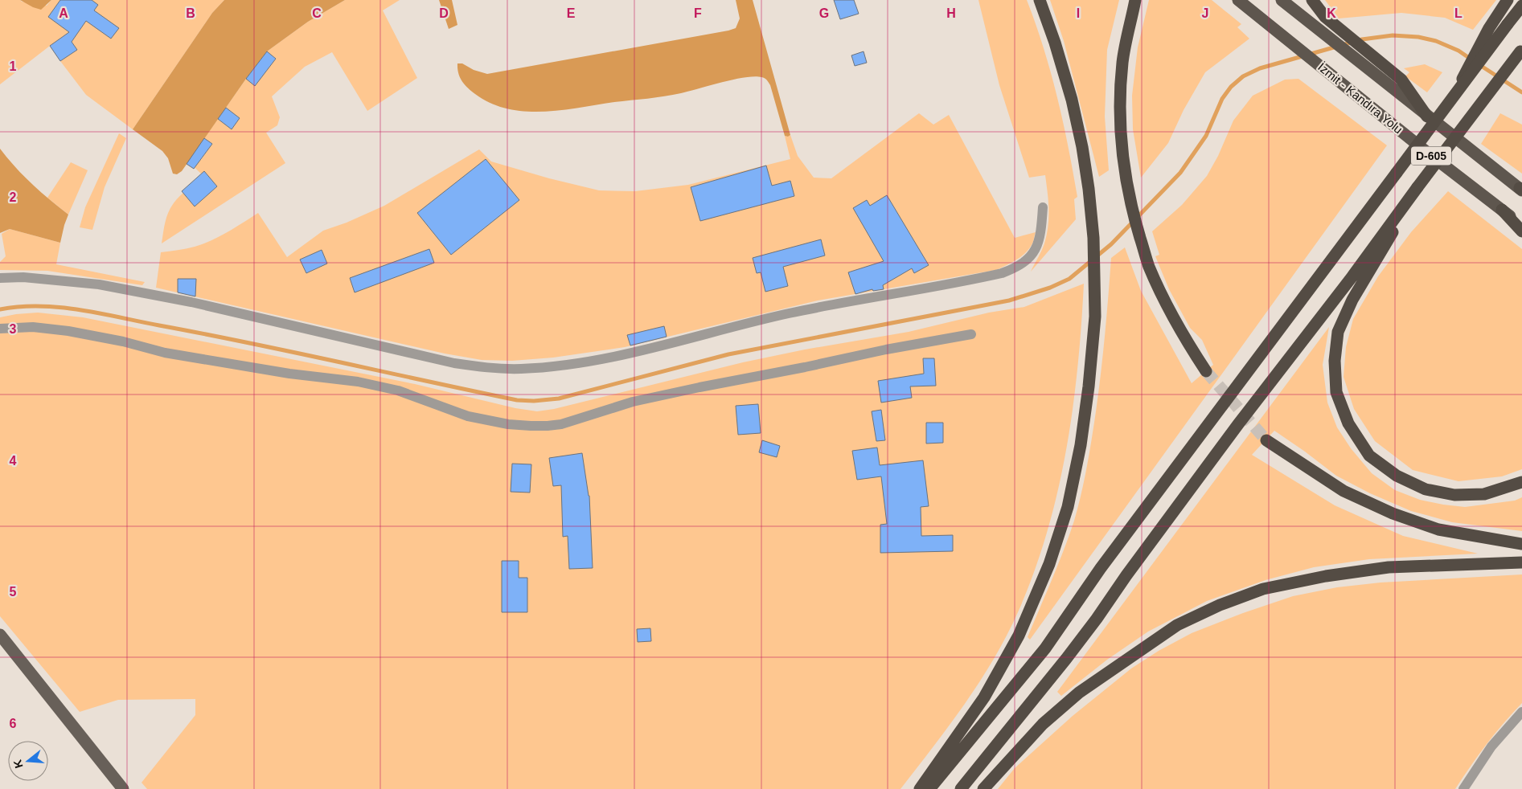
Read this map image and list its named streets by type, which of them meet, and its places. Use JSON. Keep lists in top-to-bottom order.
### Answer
{
  "streets": {
    "highway": ["İzmit - Kandıra Yolu", "D-605"]
  },
  "north": "left",
  "grid": {
    "columns": [
      "A",
      "B",
      "C",
      "D",
      "E",
      "F",
      "G",
      "H",
      "I",
      "J",
      "K",
      "L"
    ],
    "rows": [
      "1",
      "2",
      "3",
      "4",
      "5",
      "6"
    ]
  }
}
